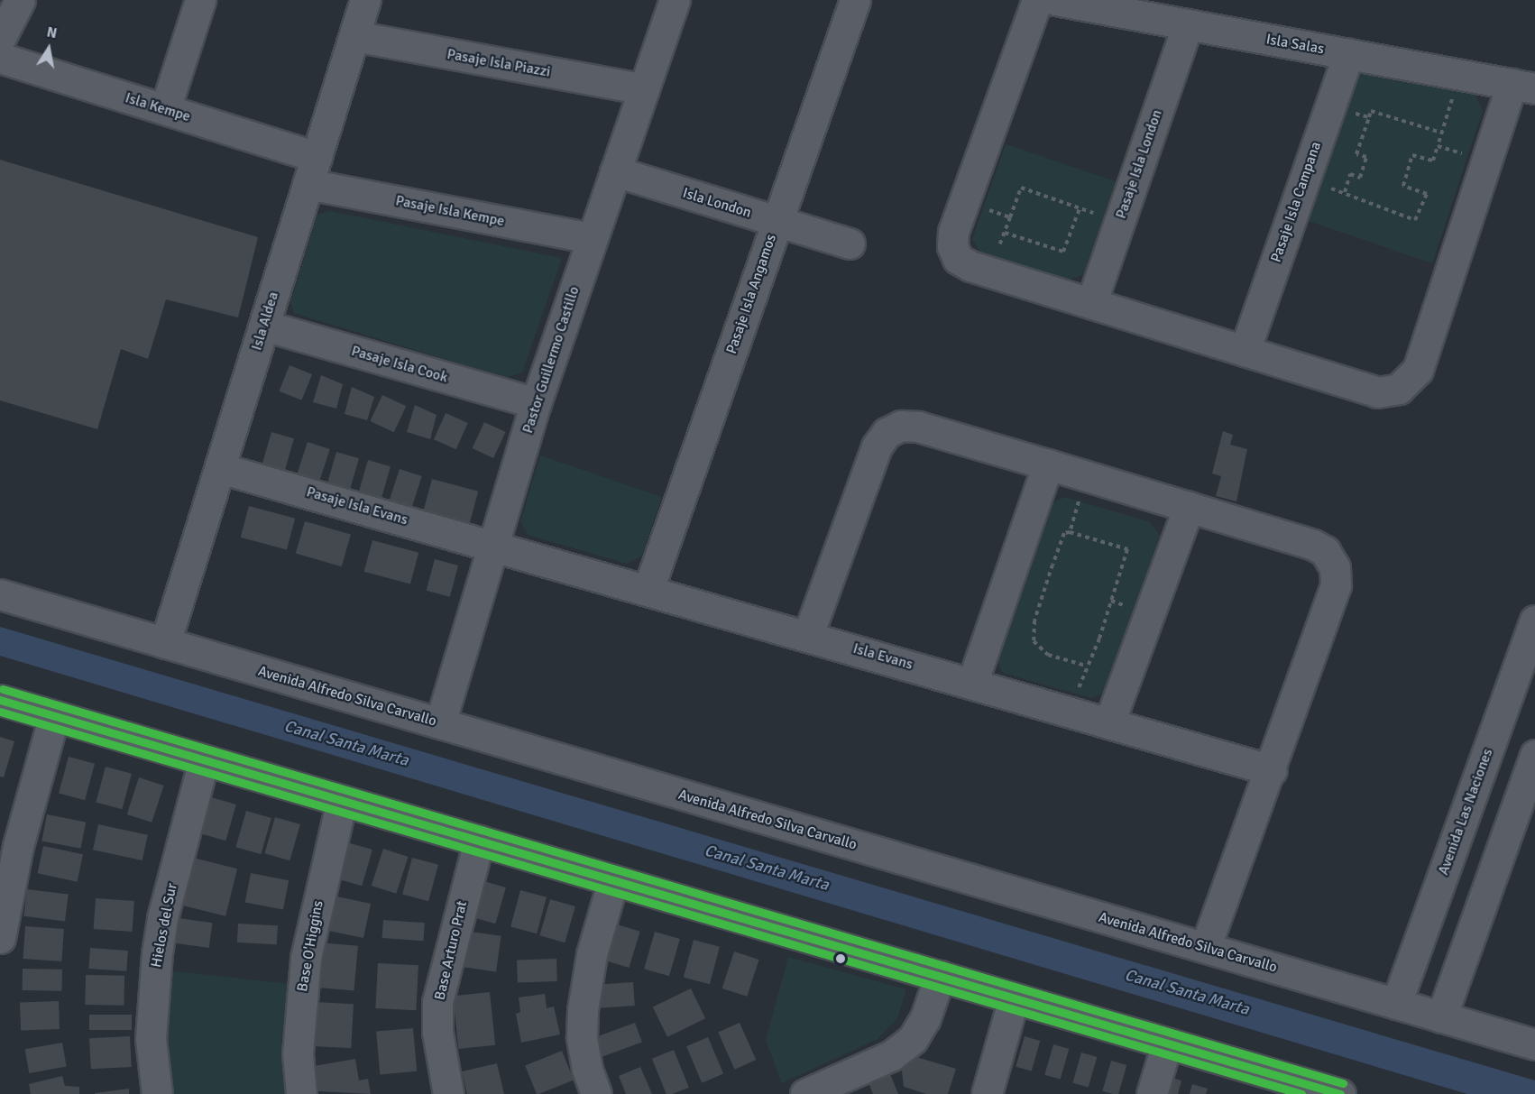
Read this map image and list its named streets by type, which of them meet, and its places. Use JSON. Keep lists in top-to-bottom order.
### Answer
{
  "streets": {
    "street": [
      "Isla Salas",
      "Pasaje Isla Piazzi",
      "Isla Kempe",
      "Pasaje Isla London",
      "Pasaje Isla Campana",
      "Isla London",
      "Pasaje Isla Kempe",
      "Pasaje Isla Angamos",
      "Isla Aldea",
      "Pastor Guillermo Castillo",
      "Pasaje Isla Cook",
      "Pasaje Isla Evans",
      "Isla Evans",
      "Avenida Alfredo Silva Carvallo",
      "Avenida Las Naciones",
      "Hielos del Sur",
      "Base O'Higgins",
      "Base Arturo Prat"
    ]
  },
  "crossings": [
    ["Isla Salas", "Pasaje Isla London"],
    ["Isla Salas", "Pasaje Isla Campana"],
    ["Pasaje Isla Piazzi", "Isla Aldea"],
    ["Pasaje Isla Piazzi", "Pastor Guillermo Castillo"],
    ["Isla Kempe", "Pasaje Isla Kempe"],
    ["Isla Kempe", "Isla Aldea"],
    ["Isla London", "Pasaje Isla Angamos"],
    ["Isla London", "Pastor Guillermo Castillo"],
    ["Pasaje Isla Kempe", "Isla Aldea"],
    ["Pasaje Isla Kempe", "Pastor Guillermo Castillo"],
    ["Pasaje Isla Angamos", "Isla Evans"],
    ["Isla Aldea", "Pasaje Isla Cook"],
    ["Isla Aldea", "Pasaje Isla Evans"],
    ["Isla Aldea", "Avenida Alfredo Silva Carvallo"],
    ["Pastor Guillermo Castillo", "Pasaje Isla Cook"],
    ["Pastor Guillermo Castillo", "Pasaje Isla Evans"],
    ["Pastor Guillermo Castillo", "Isla Evans"],
    ["Pastor Guillermo Castillo", "Avenida Alfredo Silva Carvallo"],
    ["Pasaje Isla Evans", "Isla Evans"],
    ["Avenida Alfredo Silva Carvallo", "Avenida Las Naciones"]
  ],
  "water": ["Canal Santa Marta"],
  "north": "top"
}
